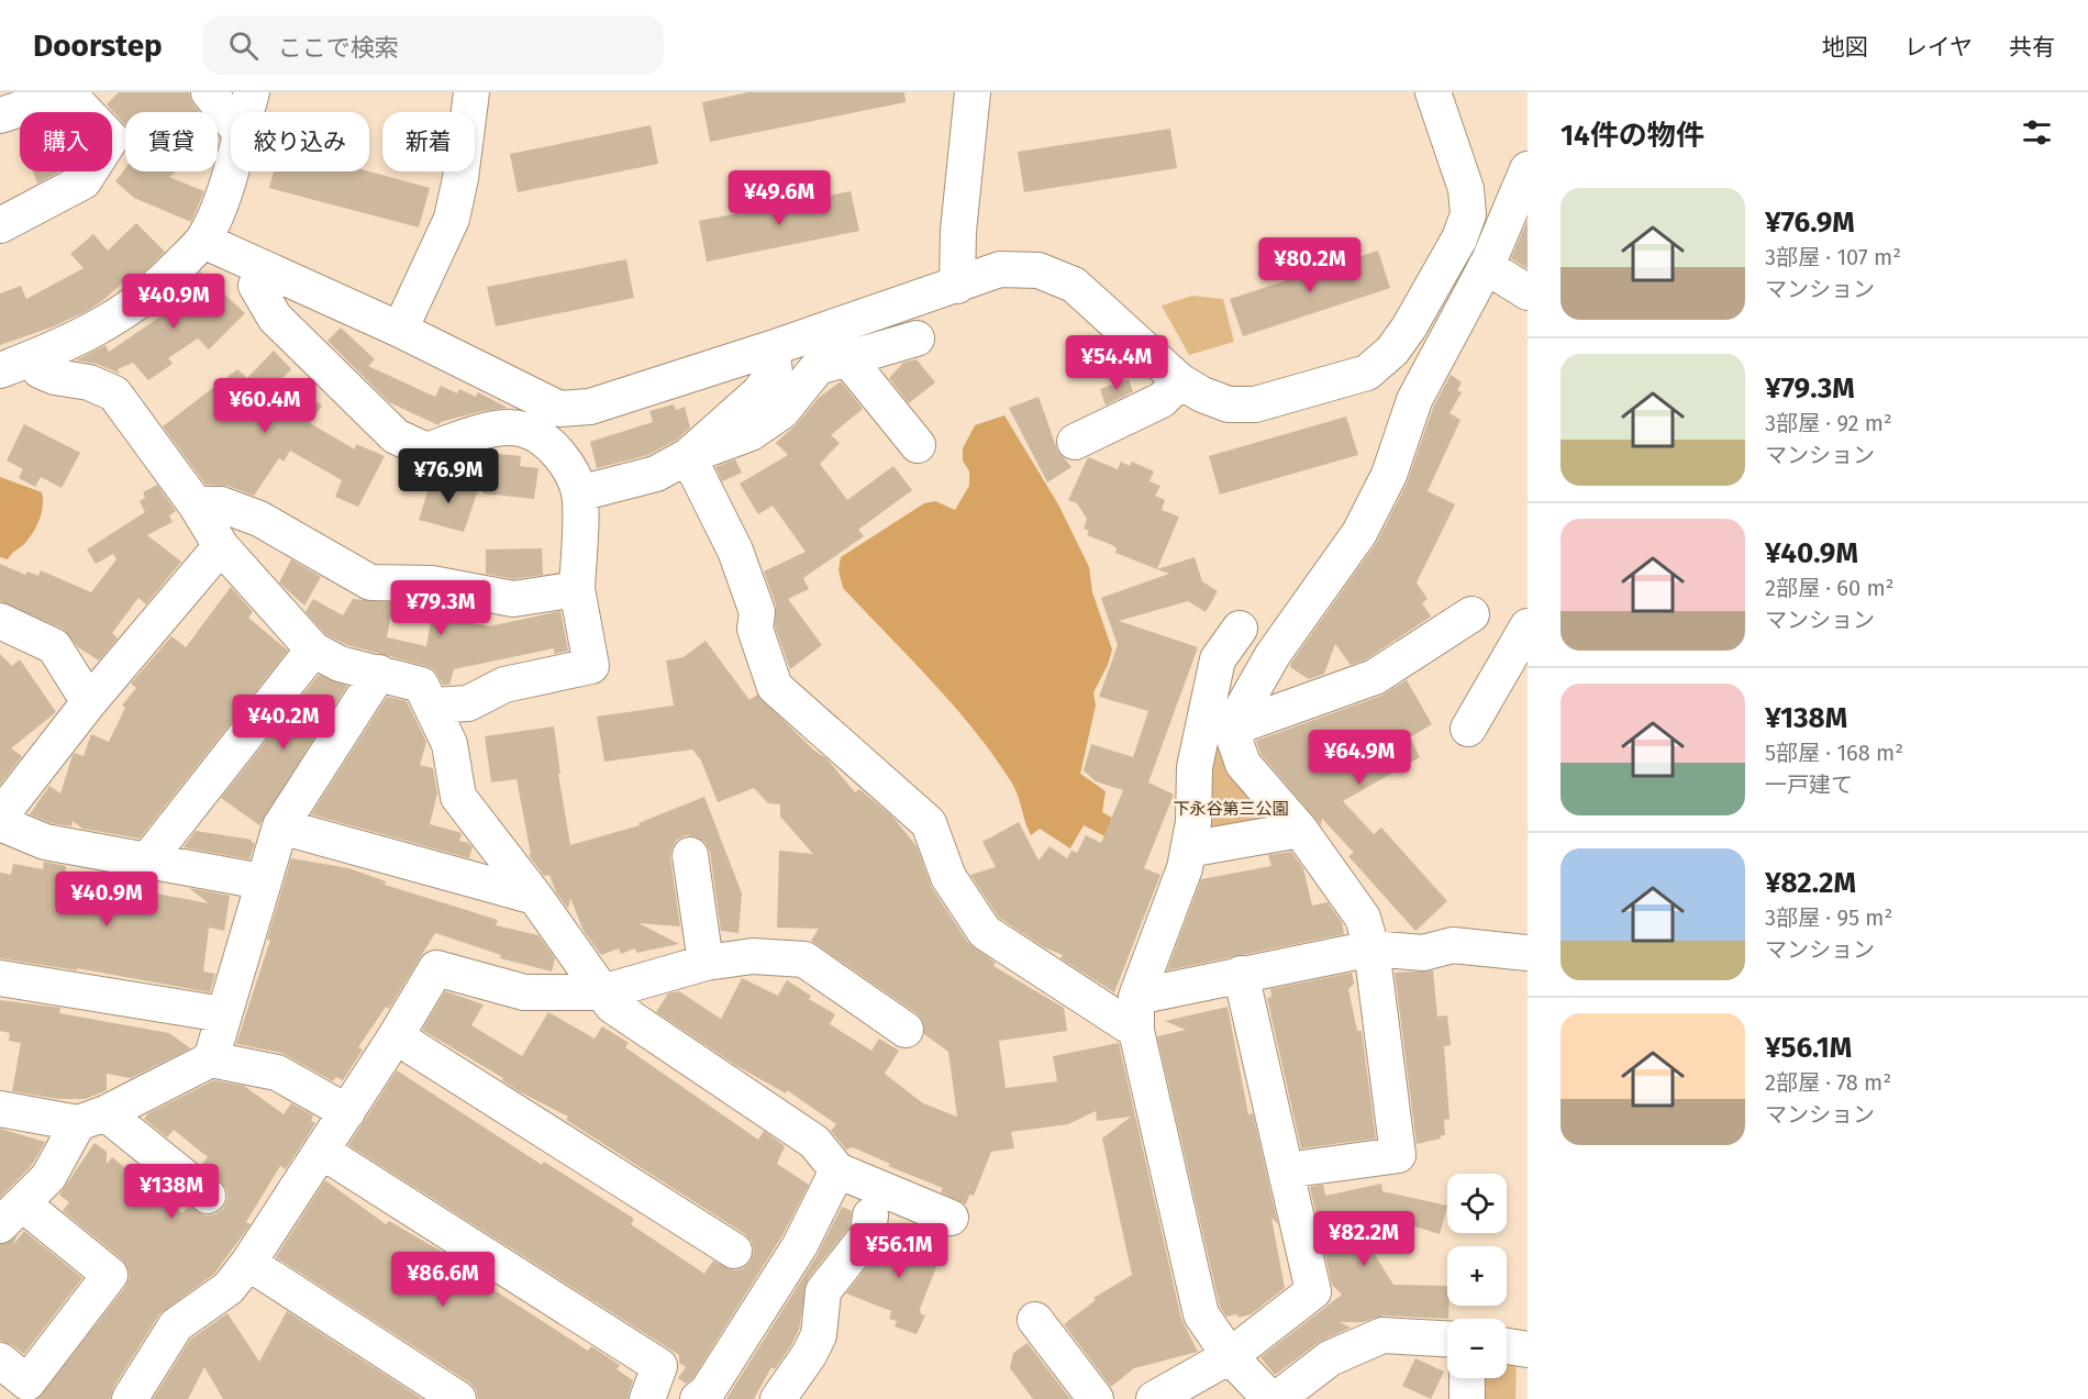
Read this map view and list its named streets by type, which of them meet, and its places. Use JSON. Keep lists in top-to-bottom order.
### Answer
{
  "parks": ["下永谷第三公園"],
  "page": {
    "header": "Doorstep",
    "search": "ここで検索",
    "nav": ["地図", "レイヤ", "共有"],
    "heading": "14件の物件",
    "chip": [
      "購入",
      "賃貸",
      "絞り込み",
      "新着"
    ],
    "price": [
      "¥49.6M",
      "¥80.2M",
      "¥40.9M",
      "¥54.4M",
      "¥60.4M",
      "¥76.9M",
      "¥79.3M",
      "¥40.2M",
      "¥64.9M",
      "¥40.9M",
      "¥138M",
      "¥82.2M",
      "¥56.1M",
      "¥86.6M"
    ],
    "list": [
      {
        "name": "¥76.9M",
        "note": "3部屋 · 107 m² · マンション"
      },
      {
        "name": "¥79.3M",
        "note": "3部屋 · 92 m² · マンション"
      },
      {
        "name": "¥40.9M",
        "note": "2部屋 · 60 m² · マンション"
      },
      {
        "name": "¥138M",
        "note": "5部屋 · 168 m² · 一戸建て"
      },
      {
        "name": "¥82.2M",
        "note": "3部屋 · 95 m² · マンション"
      },
      {
        "name": "¥56.1M",
        "note": "2部屋 · 78 m² · マンション"
      }
    ],
    "map_buttons": ["+", "−"]
  }
}
